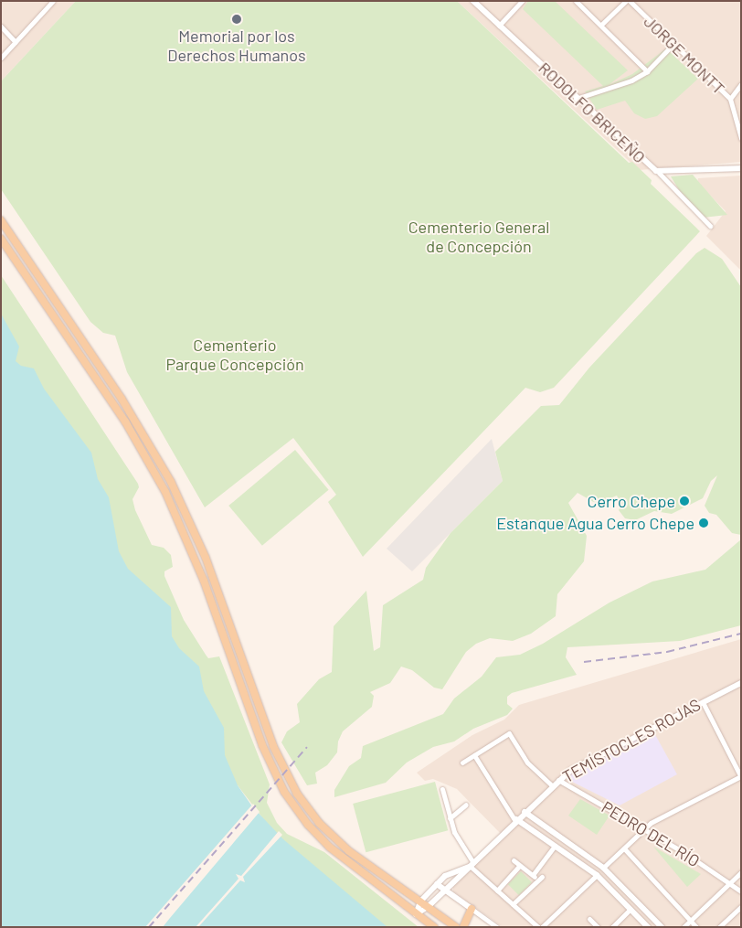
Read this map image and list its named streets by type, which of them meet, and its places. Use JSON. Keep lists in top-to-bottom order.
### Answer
{
  "streets": {
    "street": [
      "JORGE MONTT",
      "RODOLFO BRICEÑO",
      "TEMÍSTOCLES ROJAS",
      "PEDRO DEL RÍO"
    ]
  },
  "crossings": [
    ["TEMÍSTOCLES ROJAS", "PEDRO DEL RÍO"]
  ],
  "parks": ["Cementerio General de Concepción", "Cementerio Parque Concepción"],
  "places": ["Memorial por los Derechos Humanos", "Cerro Chepe", "Estanque Agua Cerro Chepe"]
}
